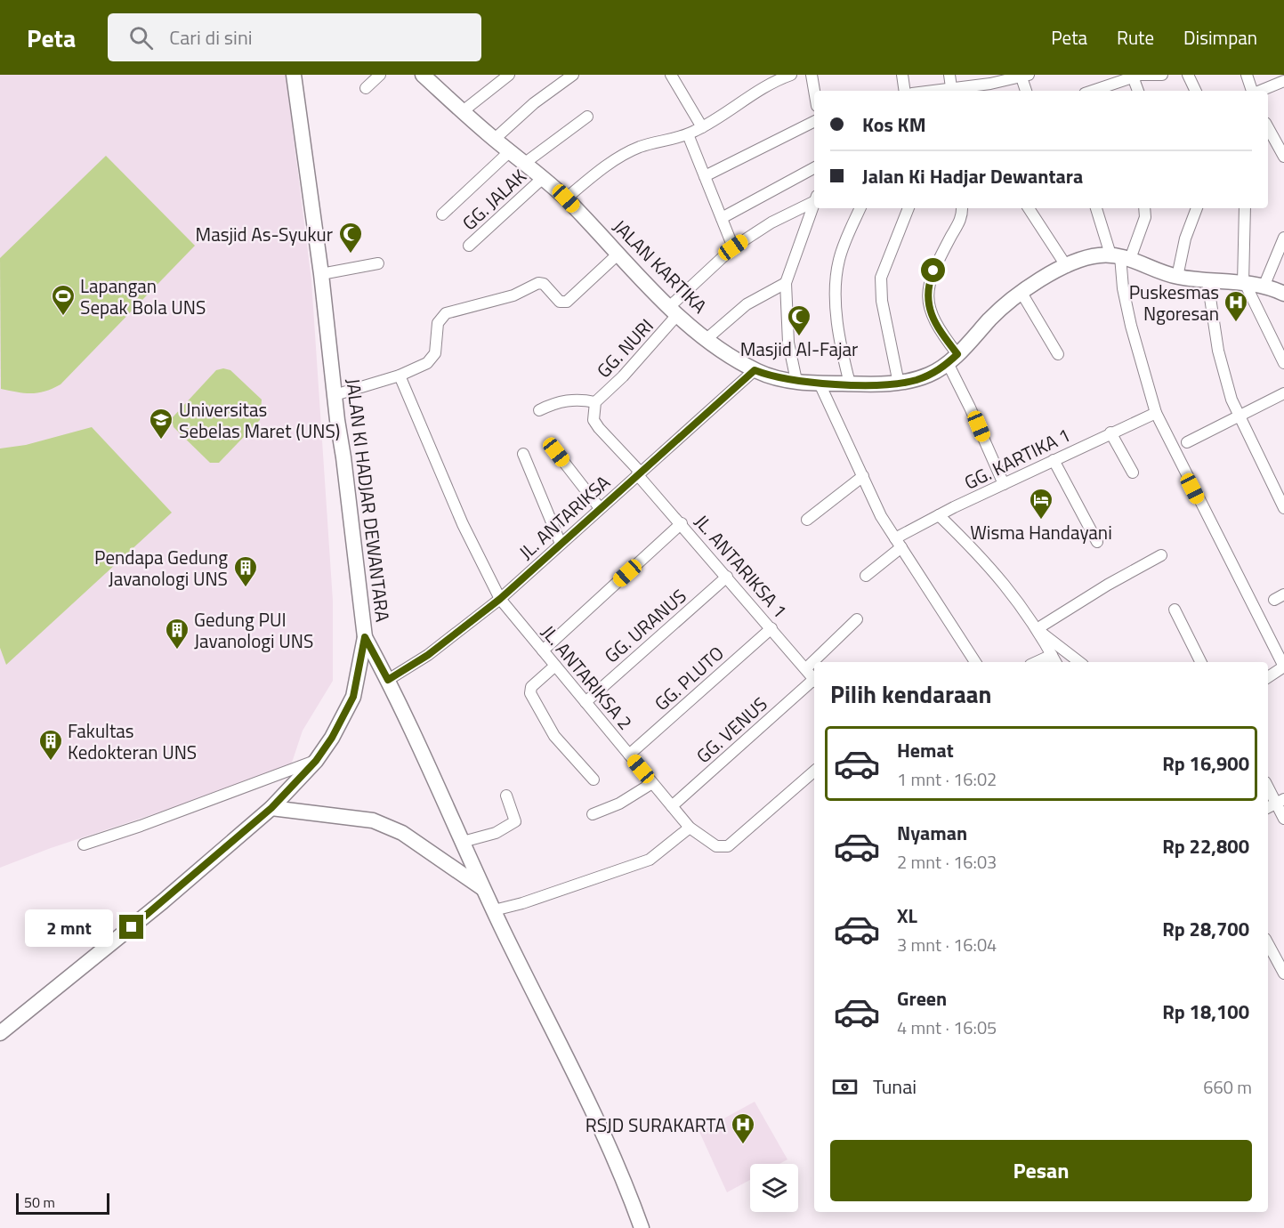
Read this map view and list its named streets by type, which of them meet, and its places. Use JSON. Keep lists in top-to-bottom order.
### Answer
{
  "streets": {
    "street": [
      "GG. JALAK",
      "JALAN KARTIKA",
      "GG. NURI",
      "GG. KARTIKA 1",
      "JALAN KI HADJAR DEWANTARA",
      "JL. ANTARIKSA",
      "JL. ANTARIKSA 1",
      "GG. URANUS",
      "JL. ANTARIKSA 2",
      "GG. PLUTO",
      "GG. VENUS"
    ]
  },
  "crossings": [
    ["GG. JALAK", "JALAN KARTIKA"],
    ["JALAN KARTIKA", "GG. NURI"],
    ["JALAN KARTIKA", "JL. ANTARIKSA"],
    ["GG. NURI", "JL. ANTARIKSA 1"],
    ["JL. ANTARIKSA", "JL. ANTARIKSA 1"],
    ["JL. ANTARIKSA", "JL. ANTARIKSA 2"],
    ["JL. ANTARIKSA 1", "GG. URANUS"],
    ["JL. ANTARIKSA 1", "GG. PLUTO"],
    ["GG. URANUS", "JL. ANTARIKSA 2"],
    ["JL. ANTARIKSA 2", "GG. PLUTO"],
    ["JL. ANTARIKSA 2", "GG. VENUS"]
  ],
  "places": {
    "mosque": ["Masjid As-Syukur", "Masjid Al-Fajar"],
    "sports": ["Lapangan Sepak Bola UNS"],
    "hospital": ["Puskesmas Ngoresan", "RSJD SURAKARTA"],
    "school or university": ["Universitas Sebelas Maret (UNS)"],
    "hotel": ["Wisma Handayani"],
    "building": ["Pendapa Gedung Javanologi UNS", "Gedung PUI Javanologi UNS", "Fakultas Kedokteran UNS"]
  },
  "scale_bar": "50 m",
  "page": {
    "header": "Peta",
    "search": "Cari di sini",
    "nav": ["Peta", "Rute", "Disimpan"],
    "banner": ["Kos KM", "Jalan Ki Hadjar Dewantara"],
    "heading": "Pilih kendaraan",
    "list": [
      {
        "name": "Hemat",
        "note": "1 mnt · 16:02",
        "value": "Rp 16,900"
      },
      {
        "name": "Nyaman",
        "note": "2 mnt · 16:03",
        "value": "Rp 22,800"
      },
      {
        "name": "XL",
        "note": "3 mnt · 16:04",
        "value": "Rp 28,700"
      },
      {
        "name": "Green",
        "note": "4 mnt · 16:05",
        "value": "Rp 18,100"
      }
    ],
    "bubble": "2 mnt",
    "pay": ["Tunai", "660 m"],
    "buttons": "Pesan",
    "scale": "50 m"
  }
}
